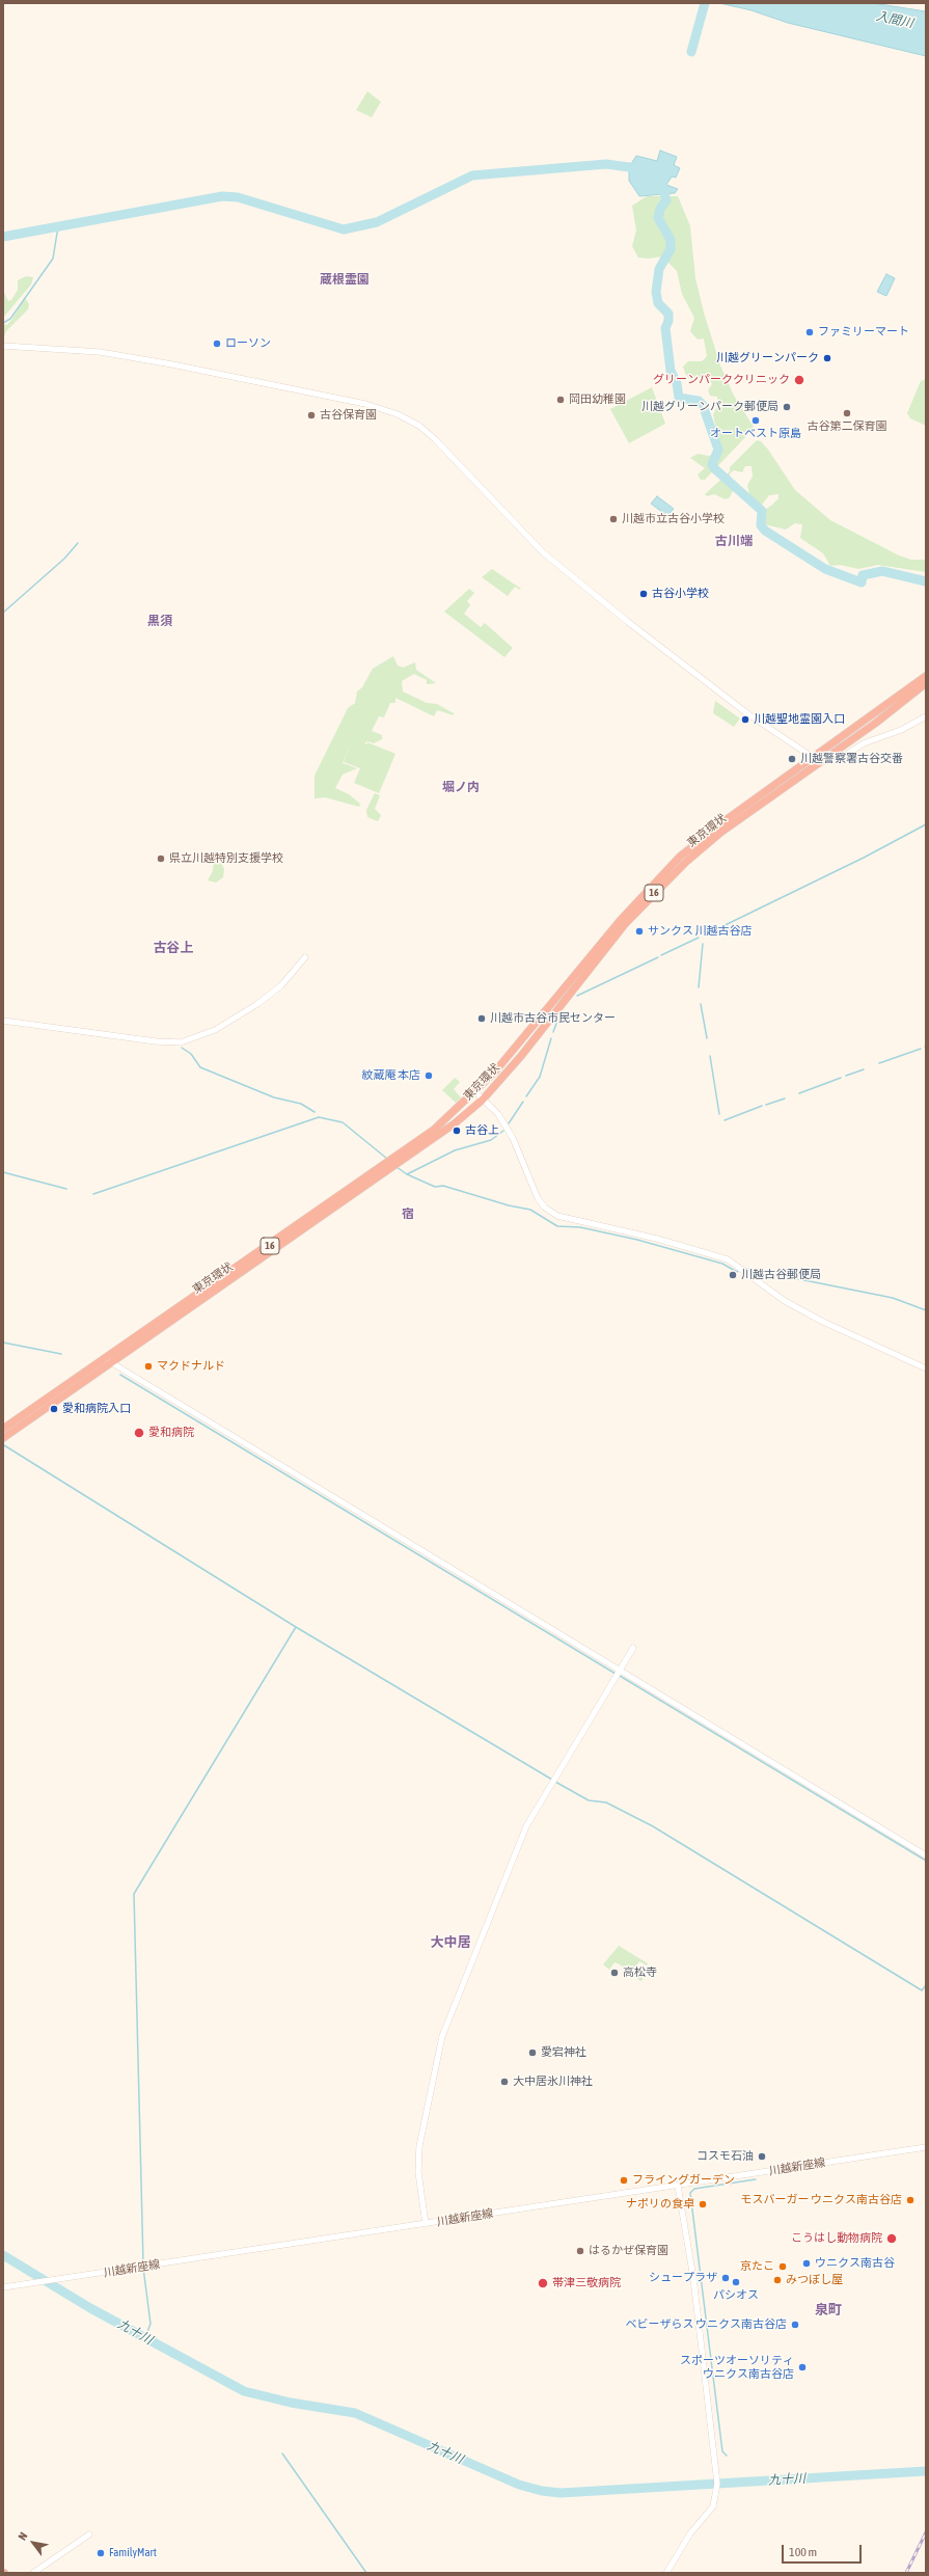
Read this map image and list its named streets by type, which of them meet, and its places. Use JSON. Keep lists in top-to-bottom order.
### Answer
{
  "streets": {
    "highway": ["東京環状", "16"],
    "street": ["川越新座線"]
  },
  "districts": [
    "蔵根霊園",
    "古川端",
    "黒須",
    "堀ノ内",
    "古谷上",
    "宿",
    "大中居",
    "泉町"
  ],
  "water": ["入間川", "九十川"],
  "places": [
    "ファミリーマート",
    "ローソン",
    "川越グリーンパーク",
    "グリーンパーククリニック",
    "岡田幼稚園",
    "川越グリーンパーク郵便局",
    "古谷第二保育園",
    "古谷保育園",
    "オートベスト原島",
    "川越市立古谷小学校",
    "古谷小学校",
    "川越聖地霊園入口",
    "川越警察署古谷交番",
    "県立川越特別支援学校",
    "サンクス 川越古谷店",
    "川越市古谷市民センター",
    "紋蔵庵 本店",
    "古谷上",
    "川越古谷郵便局",
    "マクドナルド",
    "愛和病院入口",
    "愛和病院",
    "高松寺",
    "愛宕神社",
    "大中居氷川神社",
    "コスモ石油",
    "フライングガーデン",
    "モスバーガー ウニクス南古谷店",
    "ナポリの食卓",
    "こうはし動物病院",
    "はるかぜ保育園",
    "ウニクス南古谷",
    "京たこ",
    "シュープラザ",
    "みつぼし屋",
    "パシオス",
    "帯津三敬病院",
    "ベビーザらス ウニクス南古谷店",
    "スポーツオーソリティ ウニクス南古谷店",
    "FamilyMart"
  ],
  "scale_bar": "100 m",
  "north": "top left"
}
